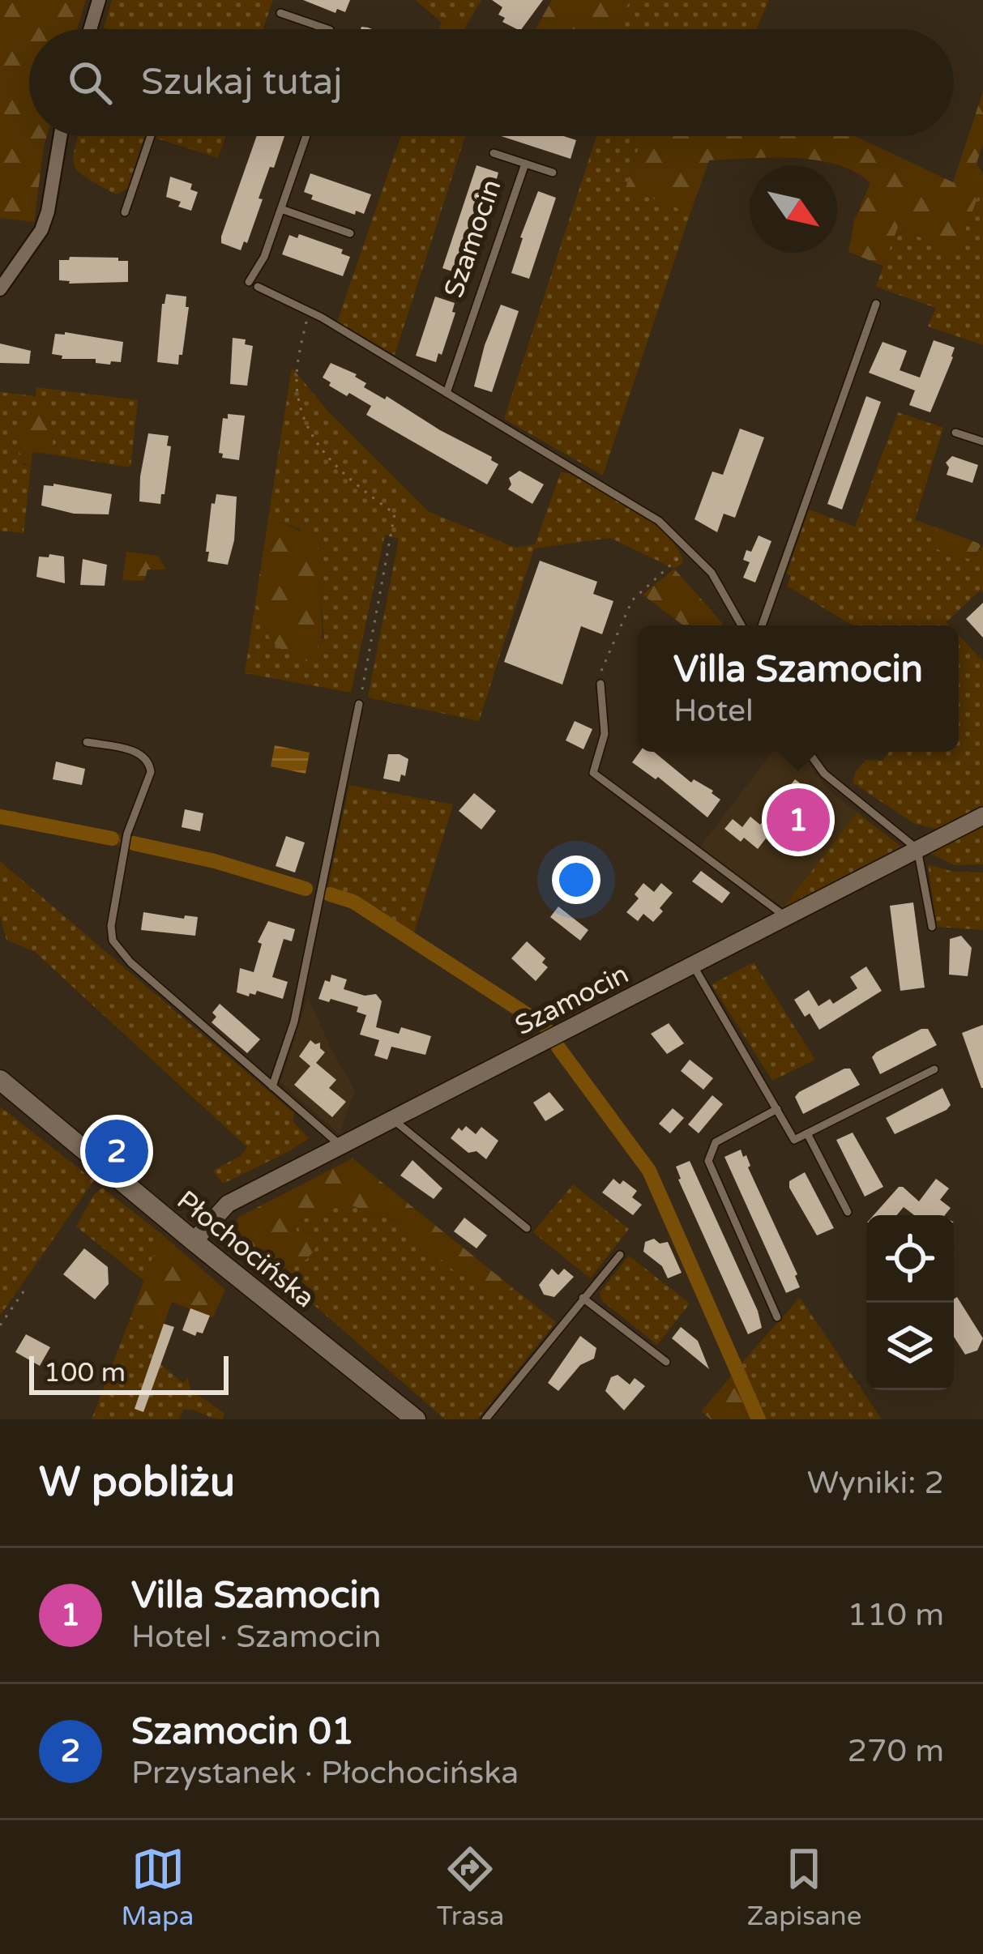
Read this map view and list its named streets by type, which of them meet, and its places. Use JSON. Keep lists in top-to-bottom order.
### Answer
{
  "streets": {
    "main road": ["Płochocińska"],
    "street": ["Szamocin"]
  },
  "crossings": [
    ["Szamocin", "Płochocińska"]
  ],
  "scale_bar": "100 m",
  "north": "bottom right",
  "page": {
    "search": "Szukaj tutaj",
    "popup": ["Villa Szamocin", "Hotel"],
    "pins": ["1", "2"],
    "scale": "100 m",
    "heading": ["W pobliżu", "Wyniki: 2"],
    "list": [
      {
        "mark": "1",
        "name": "Villa Szamocin",
        "note": "Hotel · Szamocin",
        "value": "110 m"
      },
      {
        "mark": "2",
        "name": "Szamocin 01",
        "note": "Przystanek · Płochocińska",
        "value": "270 m"
      }
    ],
    "nav": ["Mapa", "Trasa", "Zapisane"]
  }
}
